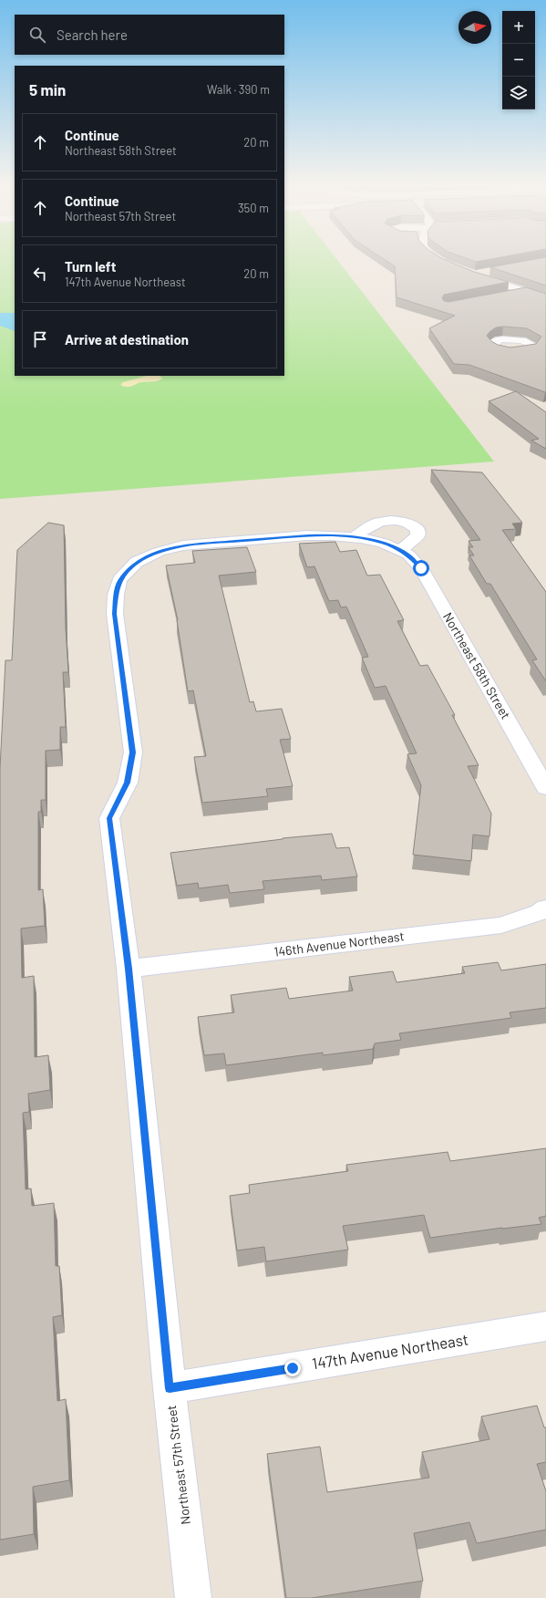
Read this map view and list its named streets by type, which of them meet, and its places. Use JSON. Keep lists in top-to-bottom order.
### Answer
{
  "streets": {
    "street": [
      "Northeast 58th Street",
      "146th Avenue Northeast",
      "147th Avenue Northeast",
      "Northeast 57th Street"
    ]
  },
  "crossings": [
    ["Northeast 58th Street", "Northeast 57th Street"],
    ["146th Avenue Northeast", "Northeast 57th Street"],
    ["147th Avenue Northeast", "Northeast 57th Street"]
  ],
  "north": "right",
  "page": {
    "map_buttons": ["+", "−"],
    "search": "Search here",
    "heading": ["5 min", "Walk · 390 m"],
    "list": [
      ["Continue", "Northeast 58th Street", "20 m"],
      ["Continue", "Northeast 57th Street", "350 m"],
      ["Turn left", "147th Avenue Northeast", "20 m"],
      "Arrive at destination"
    ]
  }
}
